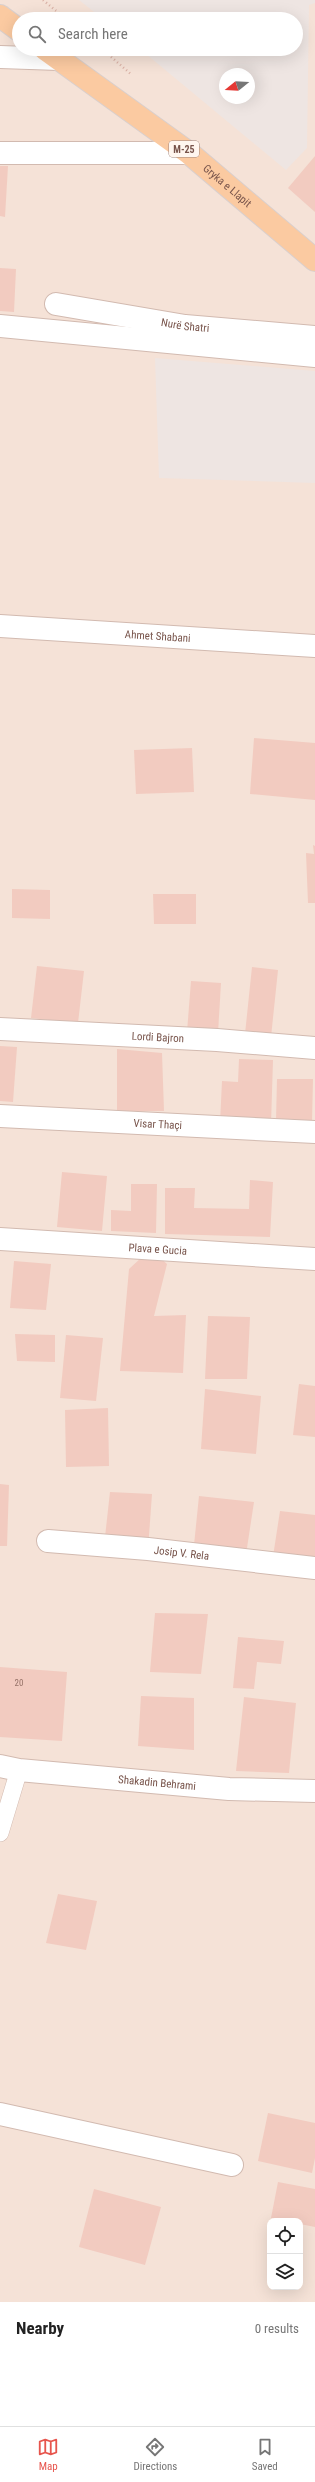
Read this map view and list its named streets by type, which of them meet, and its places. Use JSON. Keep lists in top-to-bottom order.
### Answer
{
  "streets": {
    "main road": ["M-25", "Gryka e Llapit"],
    "street": [
      "Nurë Shatri",
      "Ahmet Shabani",
      "Lordi Bajron",
      "Visar Thaçi",
      "Plava e Gucia",
      "Josip V. Rela",
      "Shakadin Behrami"
    ]
  },
  "house_numbers": ["20"],
  "north": "left",
  "page": {
    "search": "Search here",
    "heading": ["Nearby", "0 results"],
    "nav": ["Map", "Directions", "Saved"]
  }
}
